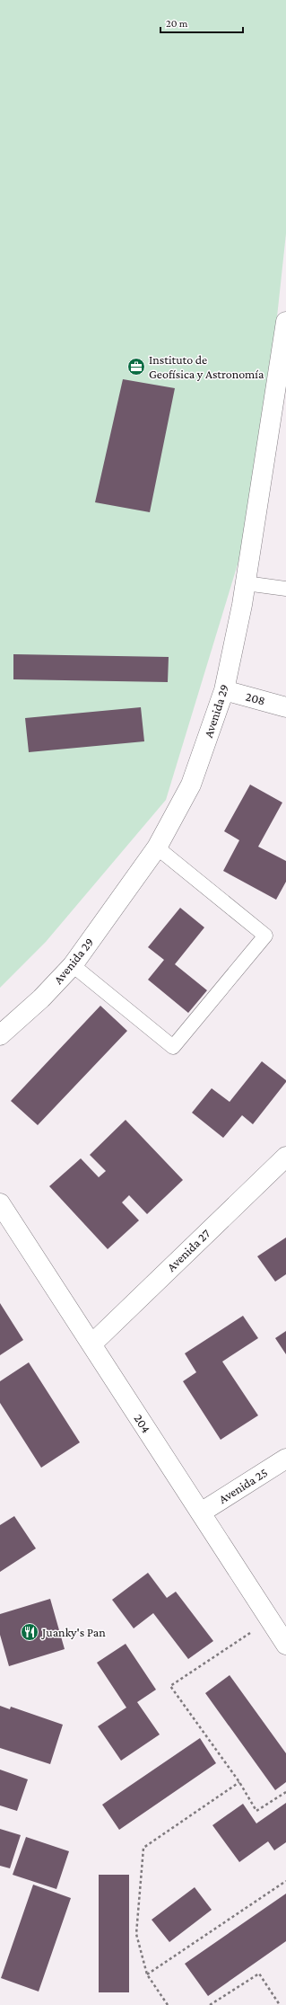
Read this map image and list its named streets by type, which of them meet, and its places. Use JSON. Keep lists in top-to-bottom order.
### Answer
{
  "streets": {
    "street": [
      "208",
      "Avenida 29",
      "Avenida 27",
      "204",
      "Avenida 25"
    ]
  },
  "crossings": [
    ["208", "Avenida 29"],
    ["Avenida 27", "204"],
    ["204", "Avenida 25"]
  ],
  "places": {
    "office": ["Instituto de Geofísica y Astronomía"],
    "restaurant": ["Juanky's Pan"]
  },
  "scale_bar": "20 m"
}
